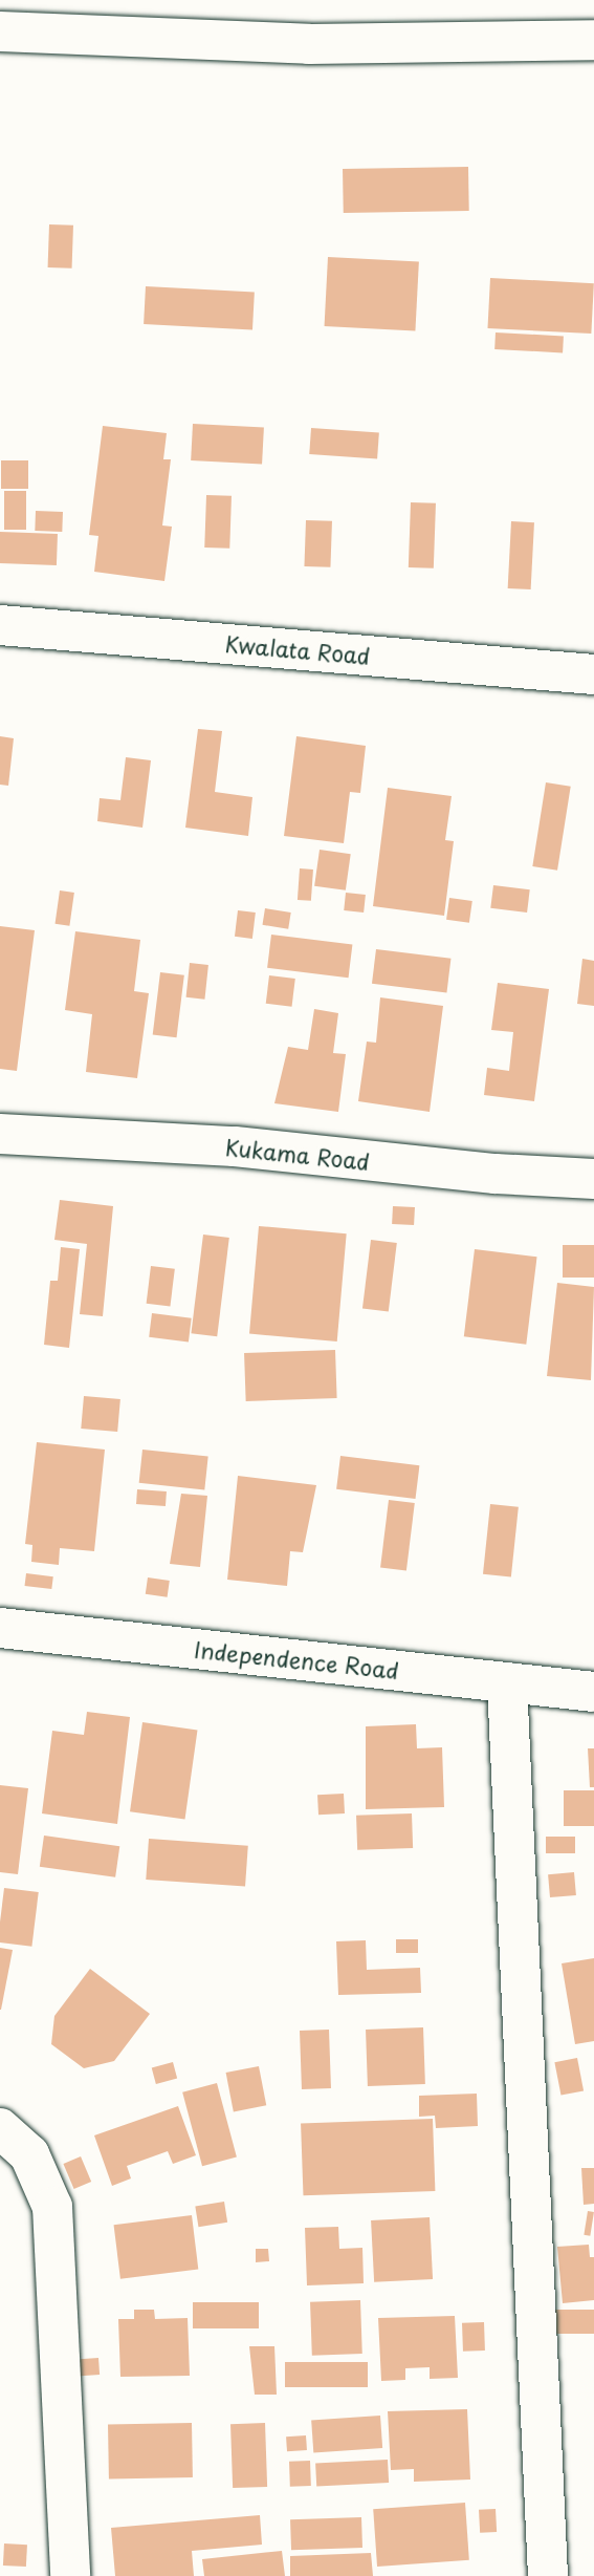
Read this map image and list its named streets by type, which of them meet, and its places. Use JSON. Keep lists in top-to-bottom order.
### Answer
{
  "streets": {
    "street": ["Kwalata Road", "Kukama Road", "Independence Road"]
  }
}
